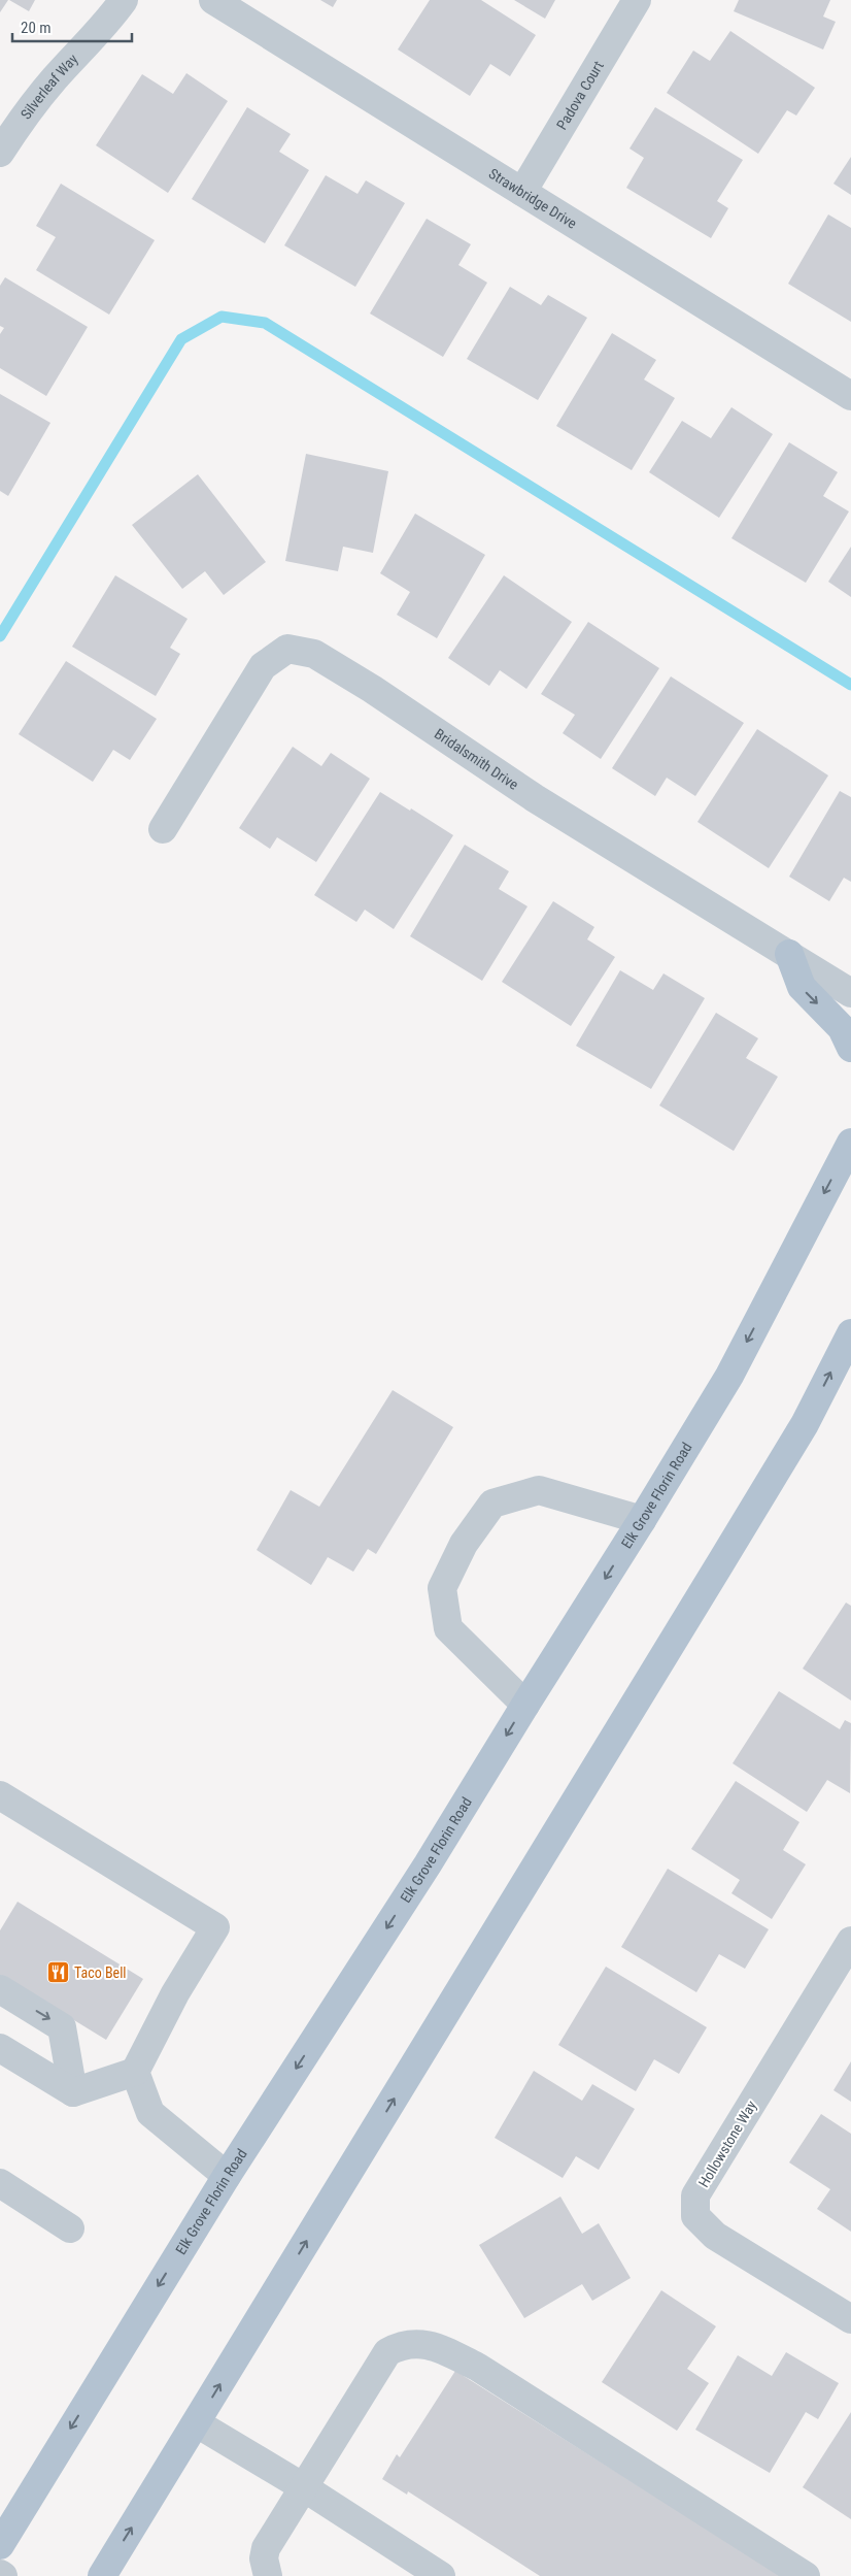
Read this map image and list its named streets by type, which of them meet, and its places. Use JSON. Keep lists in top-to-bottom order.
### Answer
{
  "streets": {
    "main road": ["Elk Grove Florin Road"],
    "street": [
      "Silverleaf Way",
      "Padova Court",
      "Strawbridge Drive",
      "Bridalsmith Drive",
      "Hollowstone Way"
    ]
  },
  "crossings": [
    ["Padova Court", "Strawbridge Drive"]
  ],
  "places": {
    "restaurant": ["Taco Bell"]
  },
  "scale_bar": "20 m"
}
